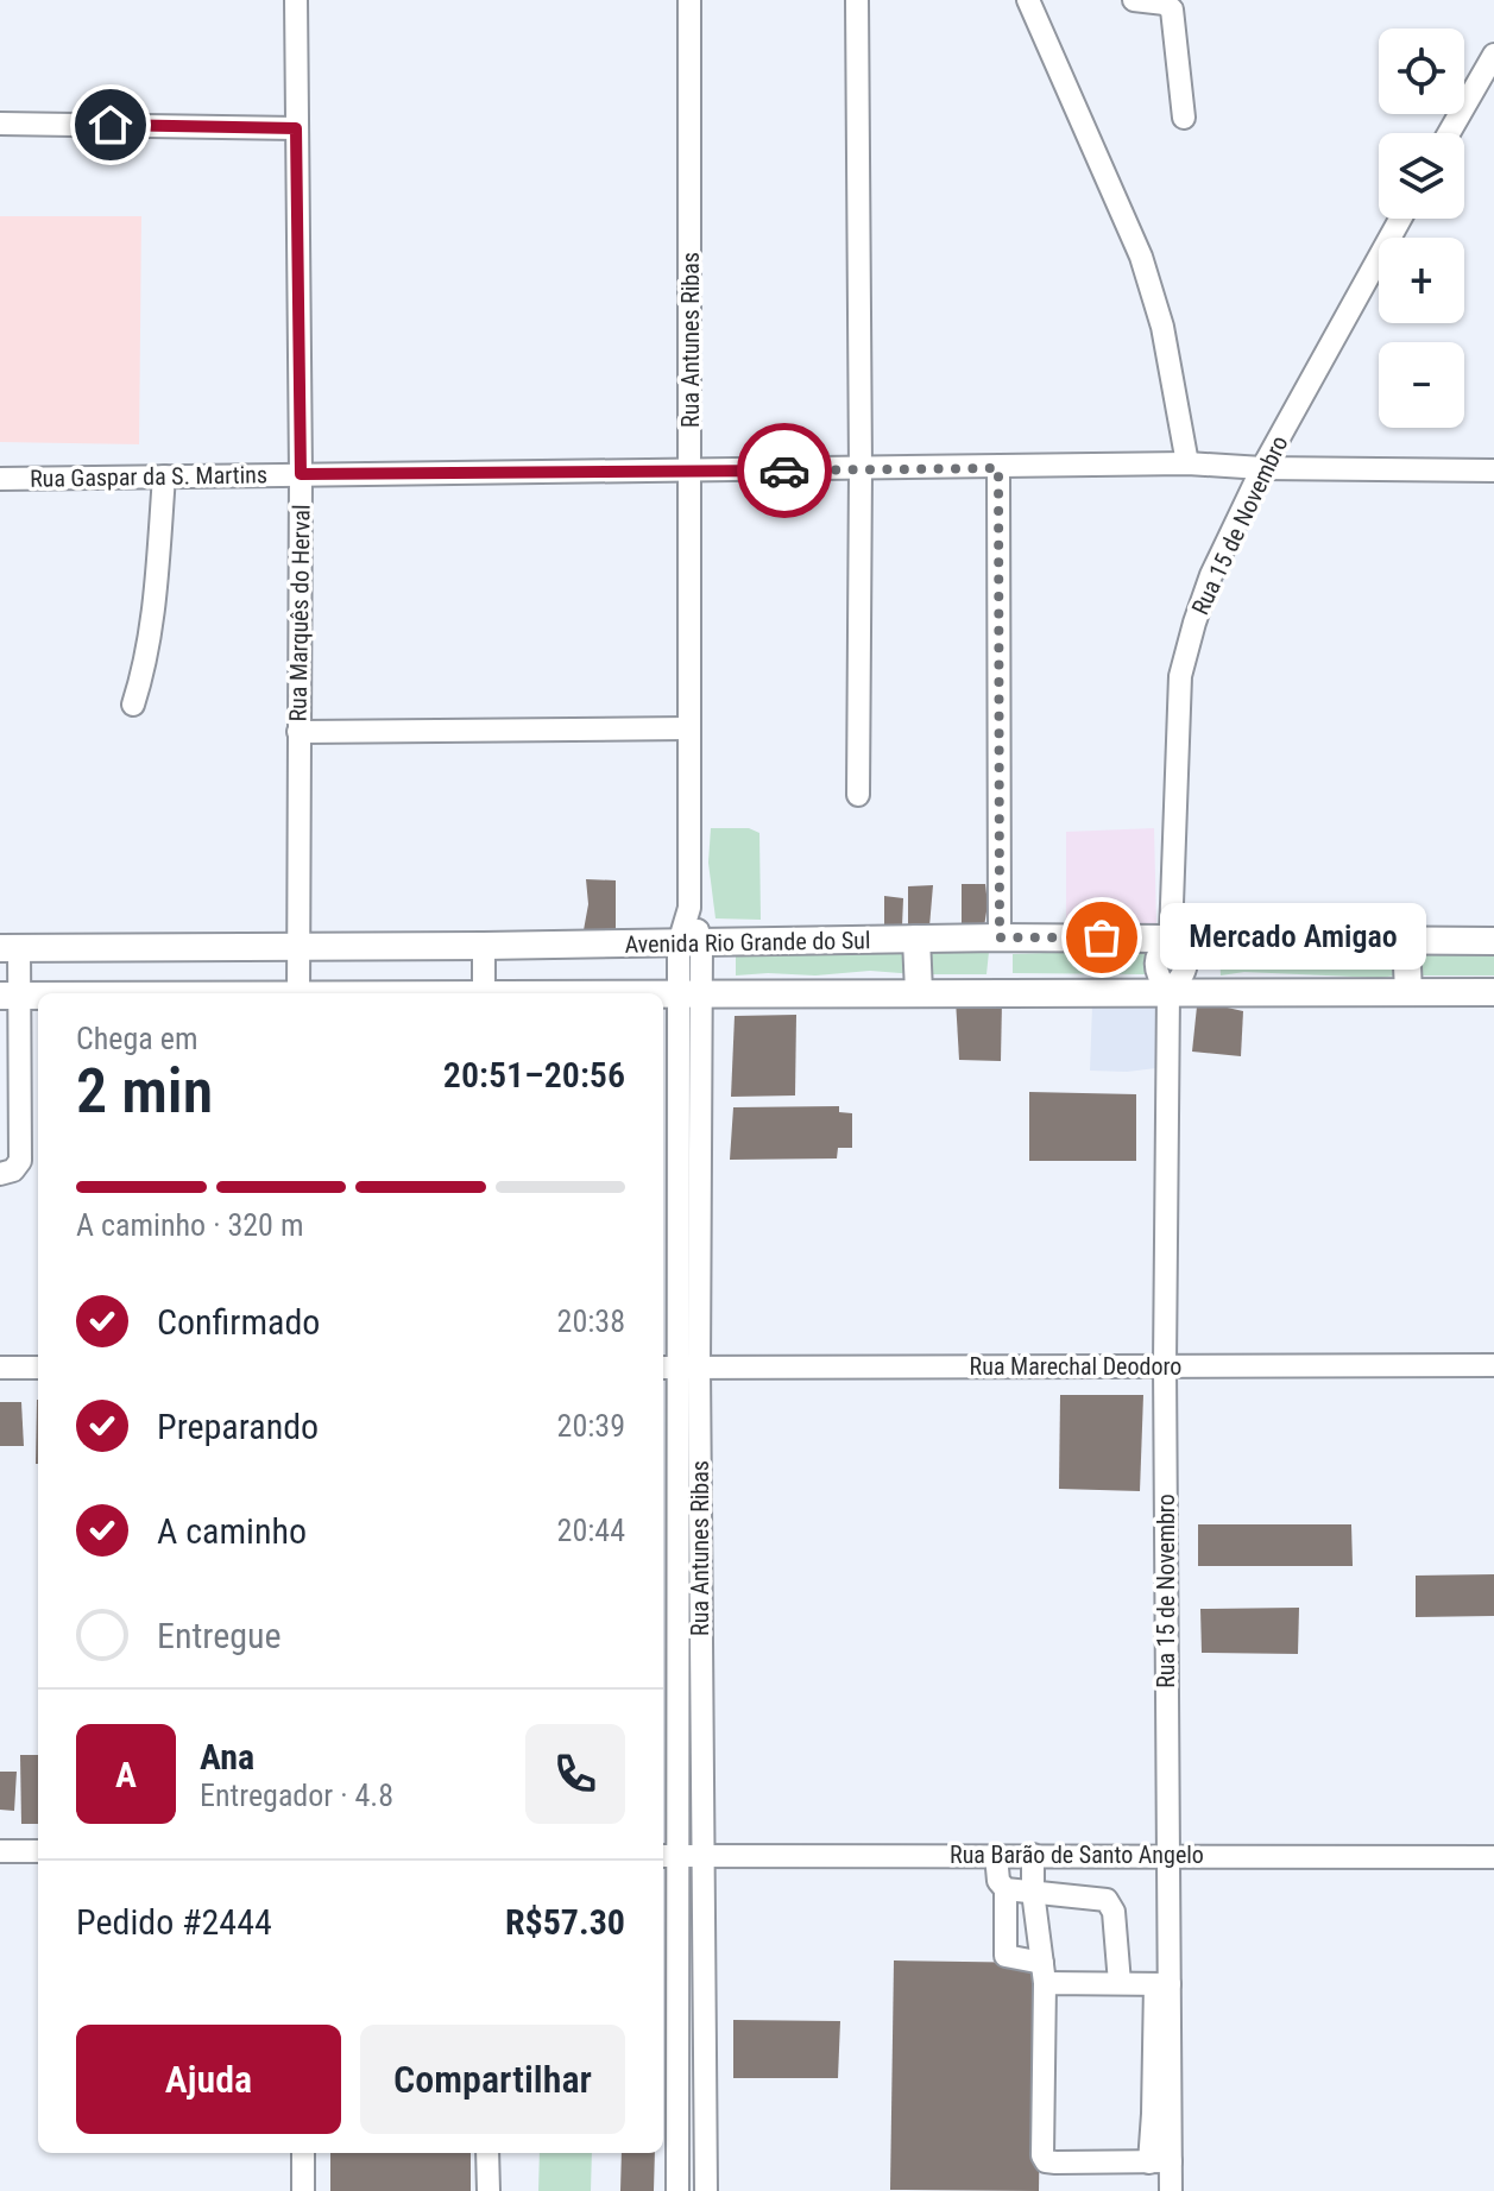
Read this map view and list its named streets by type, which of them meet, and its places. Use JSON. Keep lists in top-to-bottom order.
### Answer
{
  "streets": {
    "main road": ["Avenida Rio Grande do Sul"],
    "street": [
      "Rua Antunes Ribas",
      "Rua Gaspar da S. Martins",
      "Rua 15 de Novembro",
      "Rua Marquês do Herval",
      "Rua Marechal Deodoro",
      "Rua Barão de Santo Angelo"
    ]
  },
  "crossings": [
    ["Rua Antunes Ribas", "Rua Gaspar da S. Martins"],
    ["Rua Antunes Ribas", "Avenida Rio Grande do Sul"],
    ["Rua Antunes Ribas", "Rua Marechal Deodoro"],
    ["Rua Antunes Ribas", "Rua Barão de Santo Angelo"],
    ["Rua Gaspar da S. Martins", "Rua 15 de Novembro"],
    ["Rua Gaspar da S. Martins", "Rua Marquês do Herval"],
    ["Rua 15 de Novembro", "Avenida Rio Grande do Sul"],
    ["Rua 15 de Novembro", "Rua Marechal Deodoro"],
    ["Rua 15 de Novembro", "Rua Barão de Santo Angelo"],
    ["Rua Marquês do Herval", "Avenida Rio Grande do Sul"]
  ],
  "places": ["Mercado Amigao"],
  "page": {
    "map_buttons": ["+", "−"],
    "bubble": "Mercado Amigao",
    "heading": ["2 min", "Chega em", "20:51–20:56"],
    "panel": [
      "Ana",
      "Entregador · 4.8",
      "Pedido #2444",
      "R$57.30"
    ],
    "bar": "A caminho · 320 m",
    "list": [
      ["Confirmado", "20:38"],
      ["Preparando", "20:39"],
      ["A caminho", "20:44"],
      "Entregue"
    ],
    "round": "A",
    "buttons": ["Ajuda", "Compartilhar"]
  }
}
